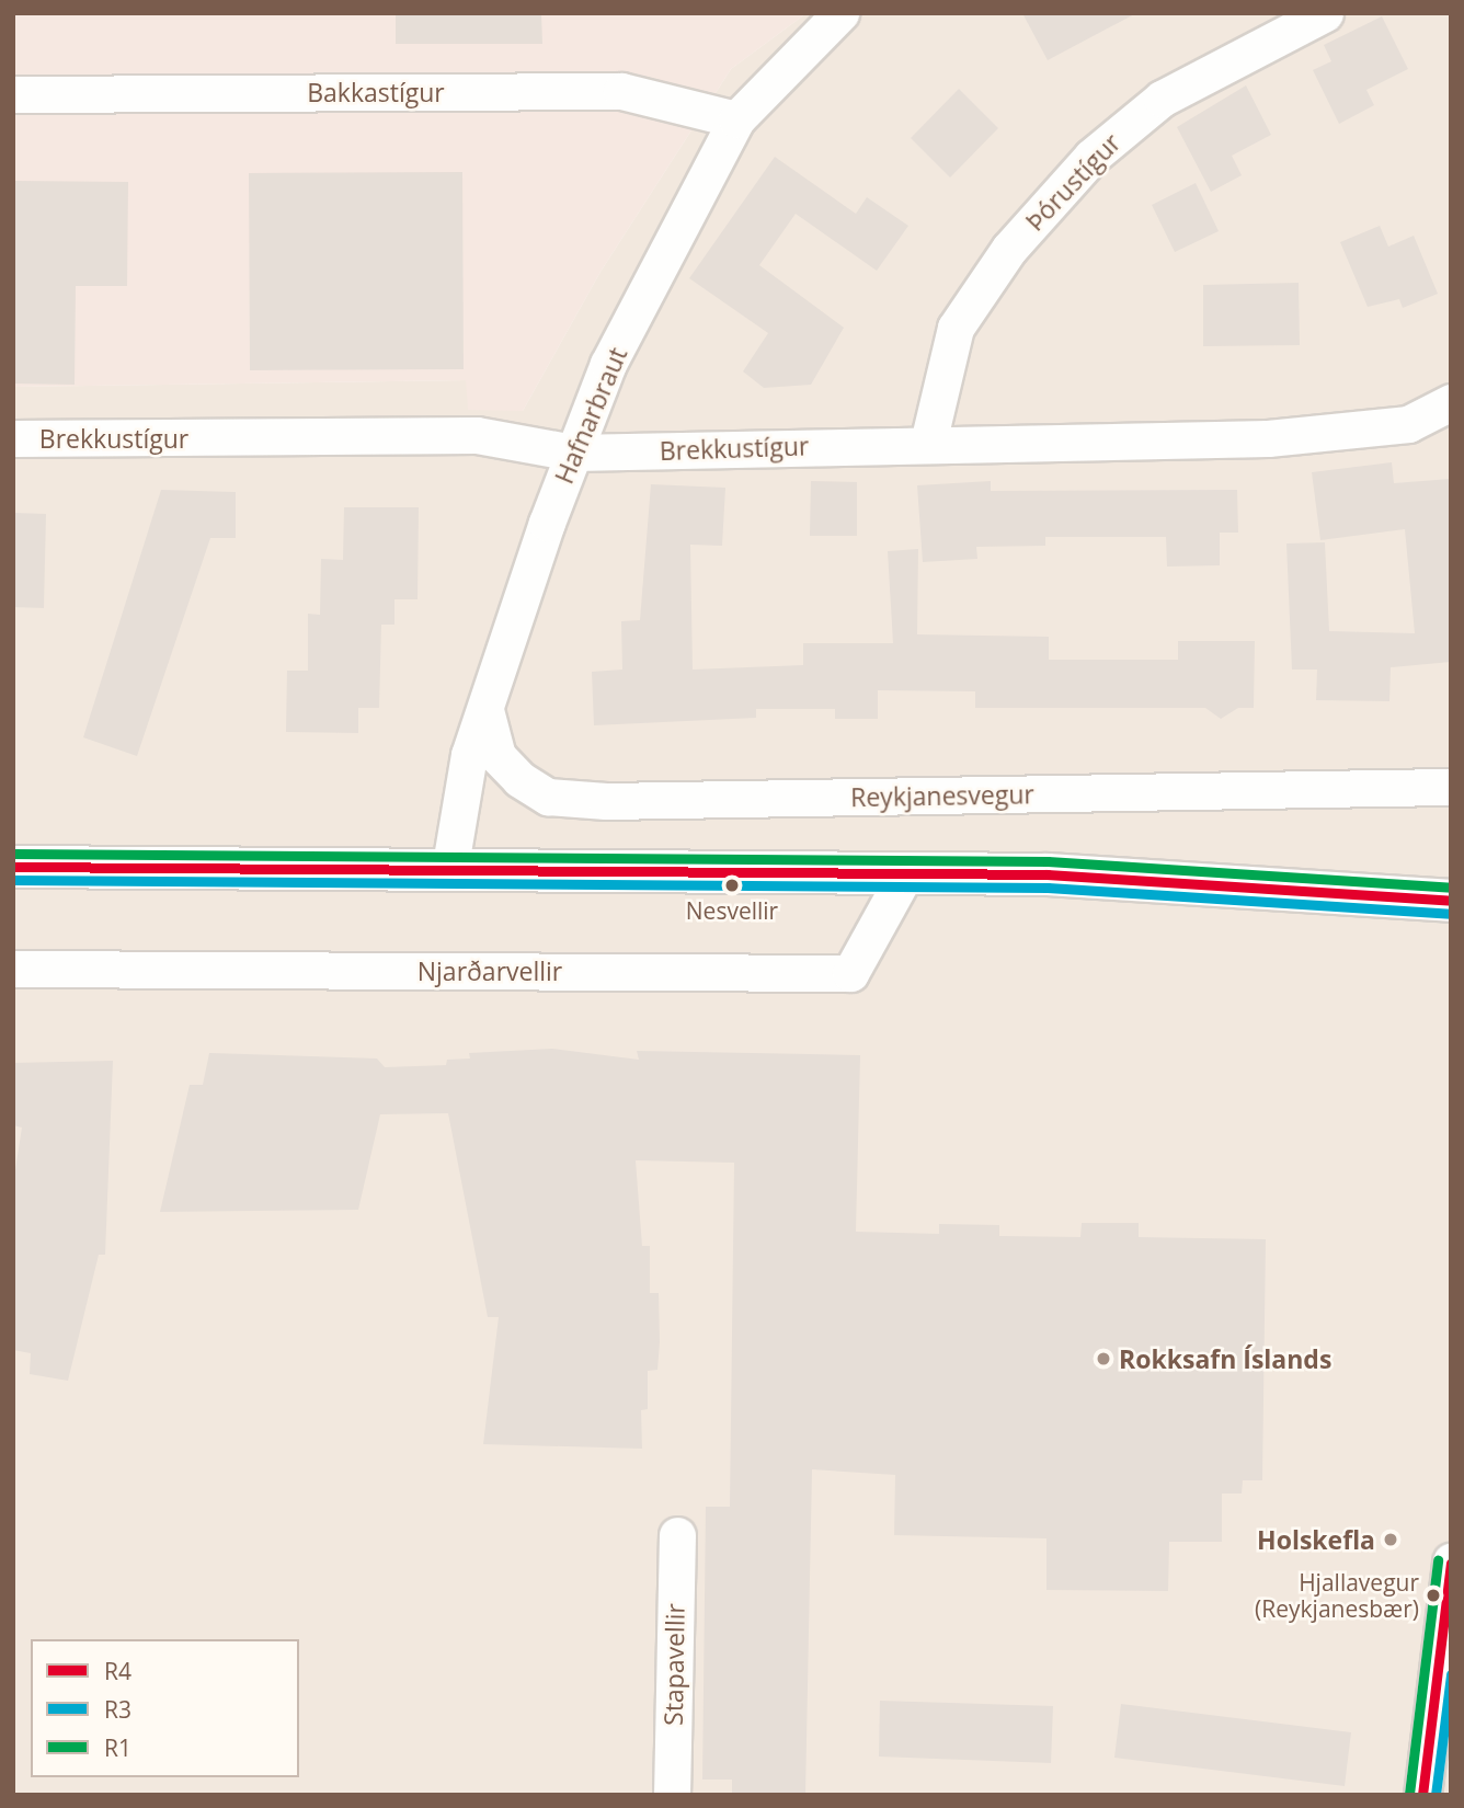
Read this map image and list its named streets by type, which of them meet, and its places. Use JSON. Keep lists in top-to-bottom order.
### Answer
{
  "streets": {
    "street": [
      "Bakkastígur",
      "Þórustígur",
      "Hafnarbraut",
      "Brekkustígur",
      "Reykjanesvegur",
      "Njarðarvellir",
      "Stapavellir"
    ]
  },
  "crossings": [
    ["Bakkastígur", "Hafnarbraut"],
    ["Þórustígur", "Brekkustígur"],
    ["Hafnarbraut", "Brekkustígur"],
    ["Hafnarbraut", "Reykjanesvegur"]
  ],
  "places": [
    "Nesvellir",
    "Rokksafn Íslands",
    "Holskefla",
    "Hjallavegur (Reykjanesbær)"
  ],
  "lines": ["transit line R1", "transit line R4", "transit line R3"],
  "legend": ["R4", "R3", "R1"]
}
